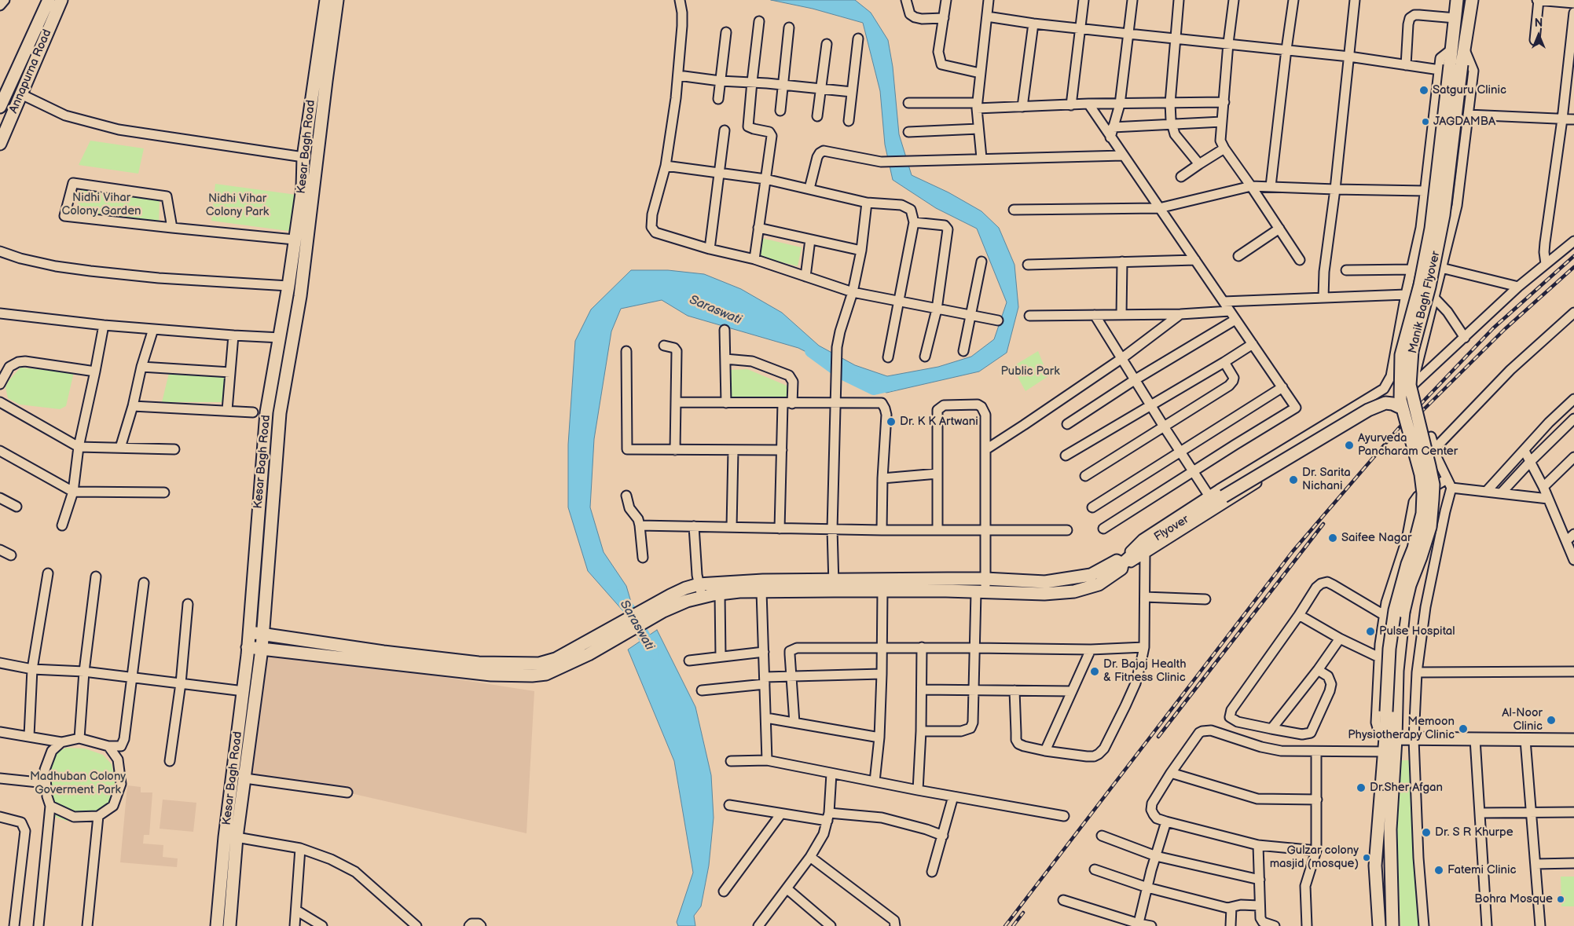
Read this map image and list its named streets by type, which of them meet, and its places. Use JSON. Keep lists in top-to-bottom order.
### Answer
{
  "streets": {
    "main road": [
      "Annapurna Road",
      "Kesar Bagh Road",
      "Manik Bagh Flyover",
      "Flyover"
    ]
  },
  "crossings": [
    ["Manik Bagh Flyover", "Flyover"]
  ],
  "water": ["Saraswati"],
  "parks": [
    "Nidhi Vihar Colony Garden",
    "Nidhi Vihar Colony Park",
    "Public Park",
    "Madhuban Colony Goverment Park"
  ],
  "places": [
    "Satguru Clinic",
    "JAGDAMBA",
    "Dr. K K Artwani",
    "Ayurveda Pancharam Center",
    "Dr. Sarita Nichani",
    "Saifee Nagar",
    "Pulse Hospital",
    "Dr. Bajaj Health & Fitness Clinic",
    "Al-Noor Clinic",
    "Memoon Physiotherapy Clinic",
    "Dr.Sher Afgan",
    "Dr. S R Khurpe",
    "Gulzar colony masjid (mosque)",
    "Fatemi Clinic",
    "Bohra Mosque"
  ],
  "north": "top"
}
